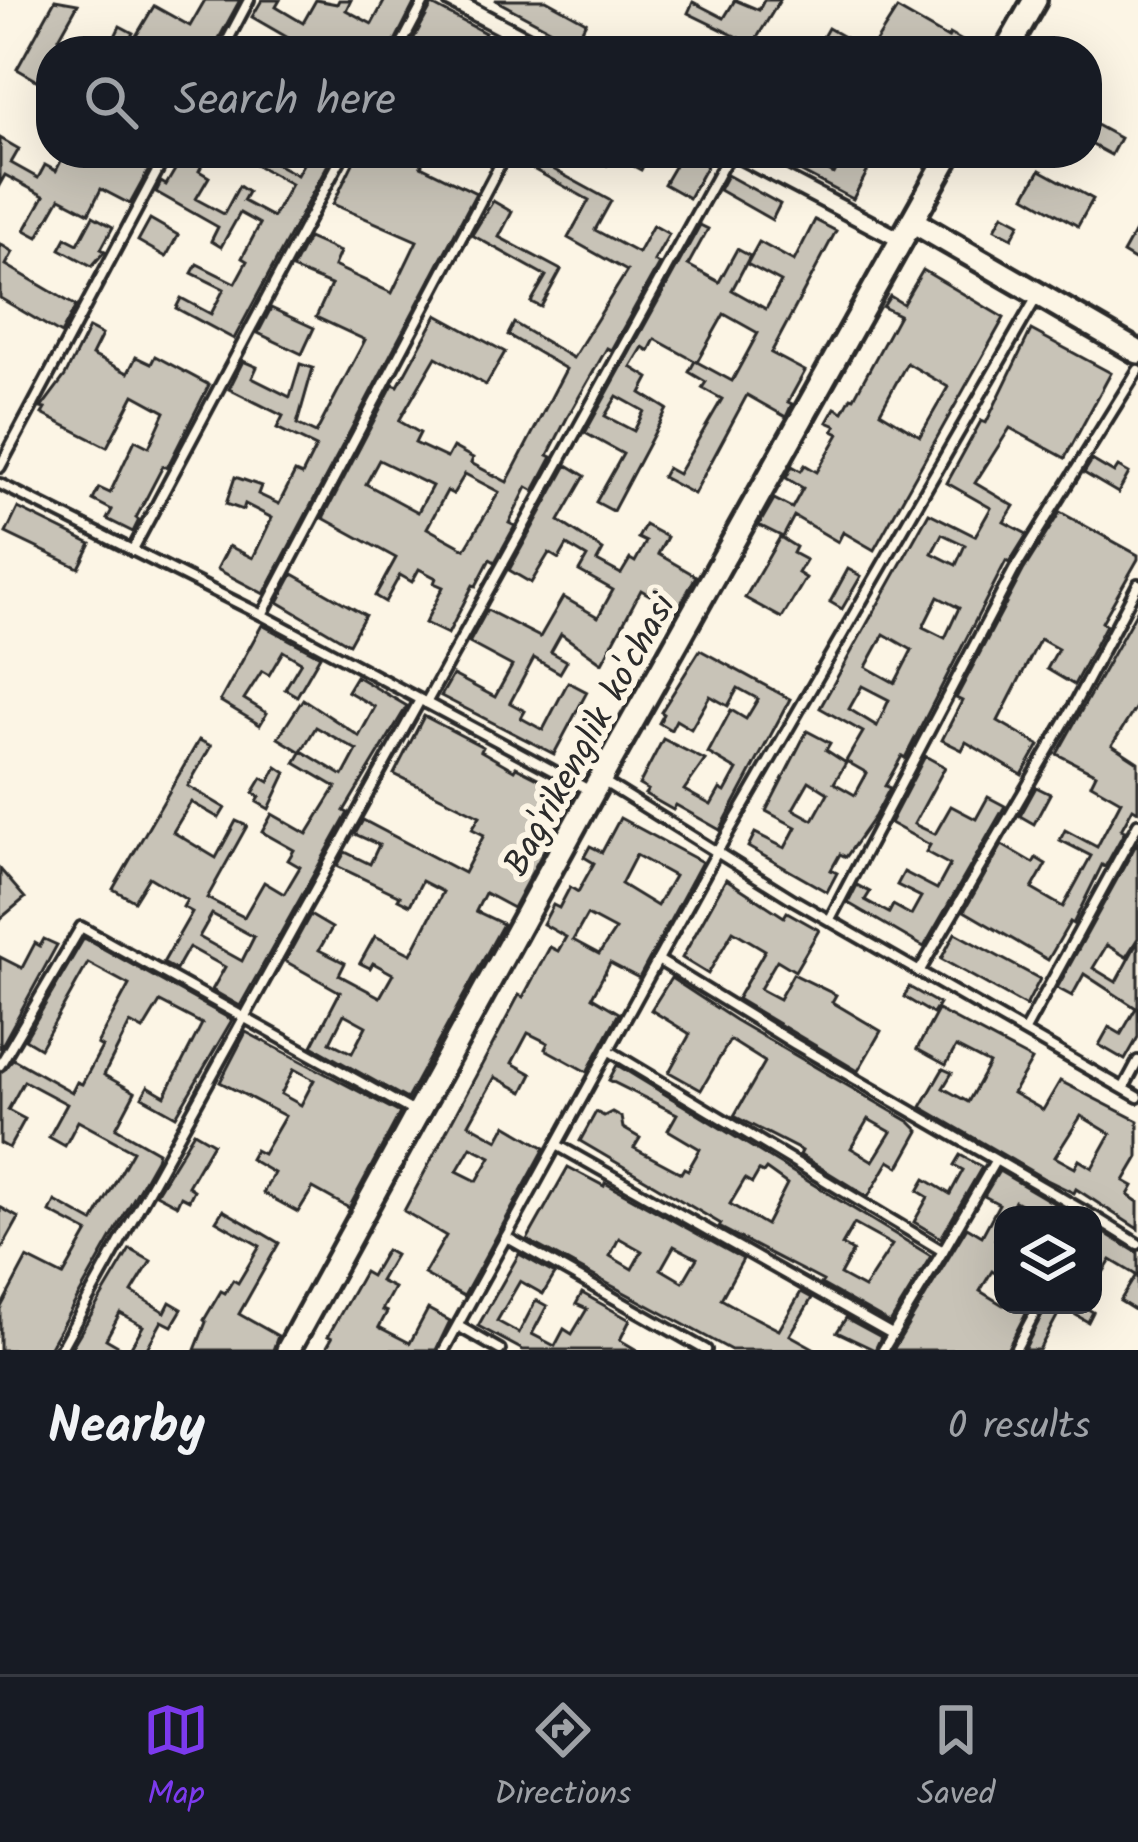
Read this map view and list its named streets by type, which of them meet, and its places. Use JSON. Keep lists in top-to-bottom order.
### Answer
{
  "streets": {
    "main road": ["Bag'rikenglik ko'chasi"]
  },
  "page": {
    "search": "Search here",
    "heading": ["Nearby", "0 results"],
    "nav": ["Map", "Directions", "Saved"]
  }
}
